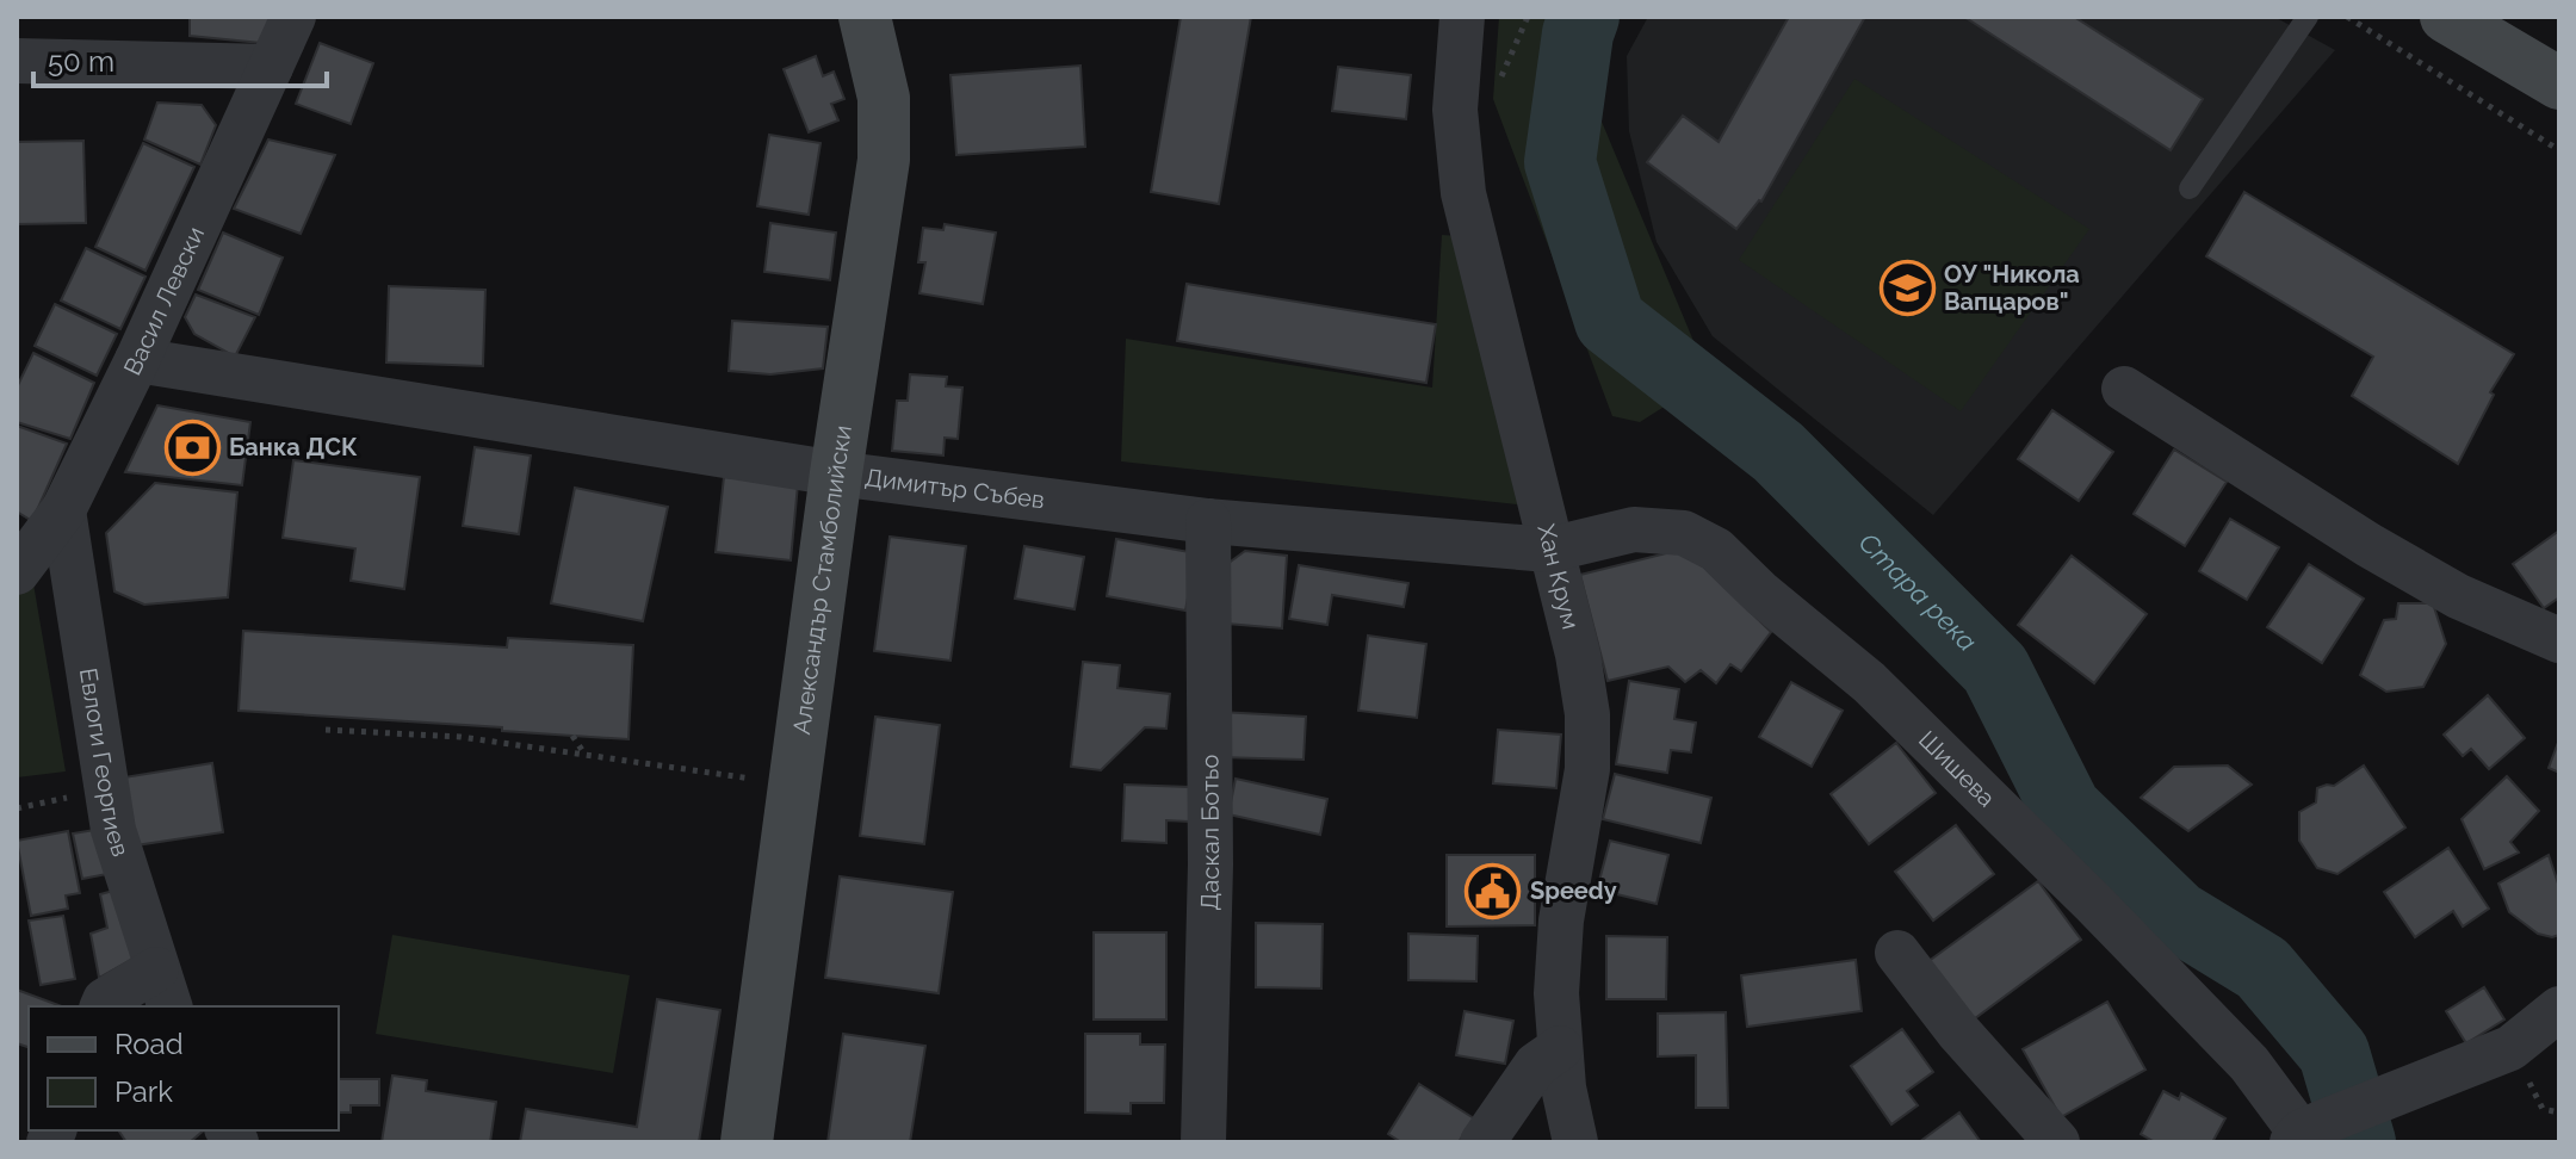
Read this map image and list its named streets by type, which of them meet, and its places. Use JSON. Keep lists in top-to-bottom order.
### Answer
{
  "streets": {
    "street": [
      "Васил Левски",
      "Димитър Събев",
      "Хан Крум",
      "Александър Стамболийски",
      "Евлоги Георгиев",
      "Шишева",
      "Даскал Ботьо"
    ]
  },
  "crossings": [
    ["Васил Левски", "Димитър Събев"],
    ["Васил Левски", "Евлоги Георгиев"],
    ["Димитър Събев", "Хан Крум"],
    ["Димитър Събев", "Александър Стамболийски"],
    ["Димитър Събев", "Шишева"],
    ["Димитър Събев", "Даскал Ботьо"],
    ["Хан Крум", "Шишева"]
  ],
  "water": ["Стара река"],
  "places": {
    "school or university": ["ОУ \"Никола Вапцаров\""],
    "bank": ["Банка ДСК"],
    "public building": ["Speedy"]
  },
  "legend": ["Road", "Park"],
  "scale_bar": "50 m"
}
